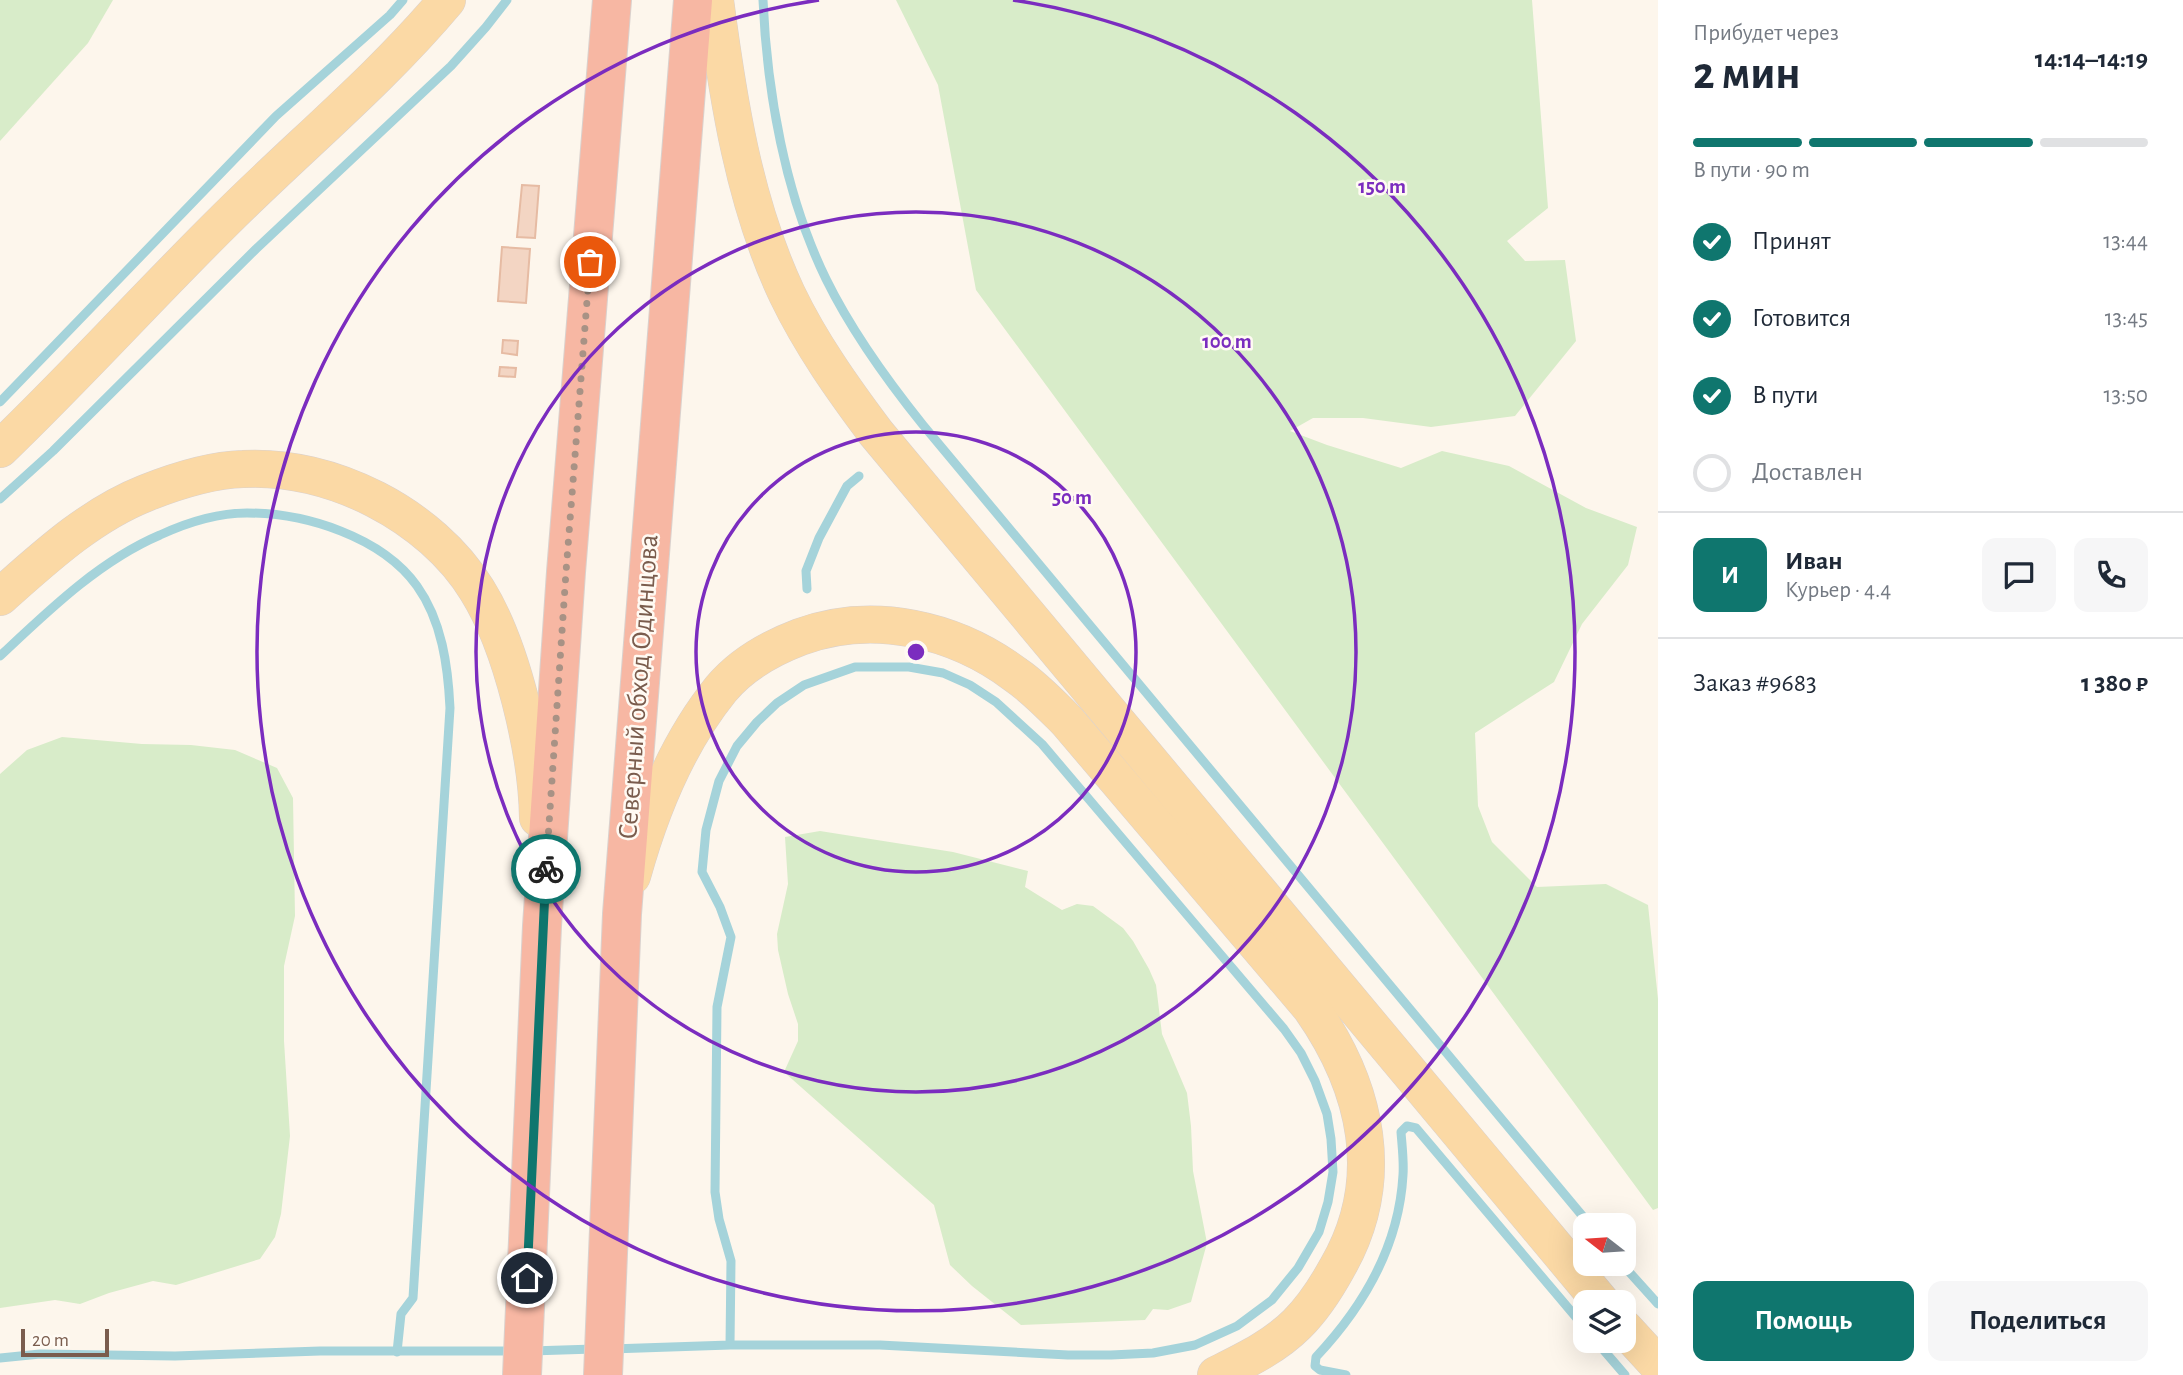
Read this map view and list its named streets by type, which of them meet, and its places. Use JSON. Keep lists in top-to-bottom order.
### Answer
{
  "streets": {
    "highway": ["Северный обход Одинцова"]
  },
  "scale_bar": "20 m",
  "north": "left",
  "page": {
    "heading": ["2 мин", "Прибудет через", "14:14–14:19"],
    "panel": [
      "Иван",
      "Курьер · 4.4",
      "Заказ #9683",
      "1 380 ₽"
    ],
    "bar": "В пути · 90 m",
    "list": [
      ["Принят", "13:44"],
      ["Готовится", "13:45"],
      ["В пути", "13:50"],
      "Доставлен"
    ],
    "round": "И",
    "buttons": ["Помощь", "Поделиться"],
    "scale": "20 m"
  },
  "rings": ["150 m", "100 m", "50 m"]
}
